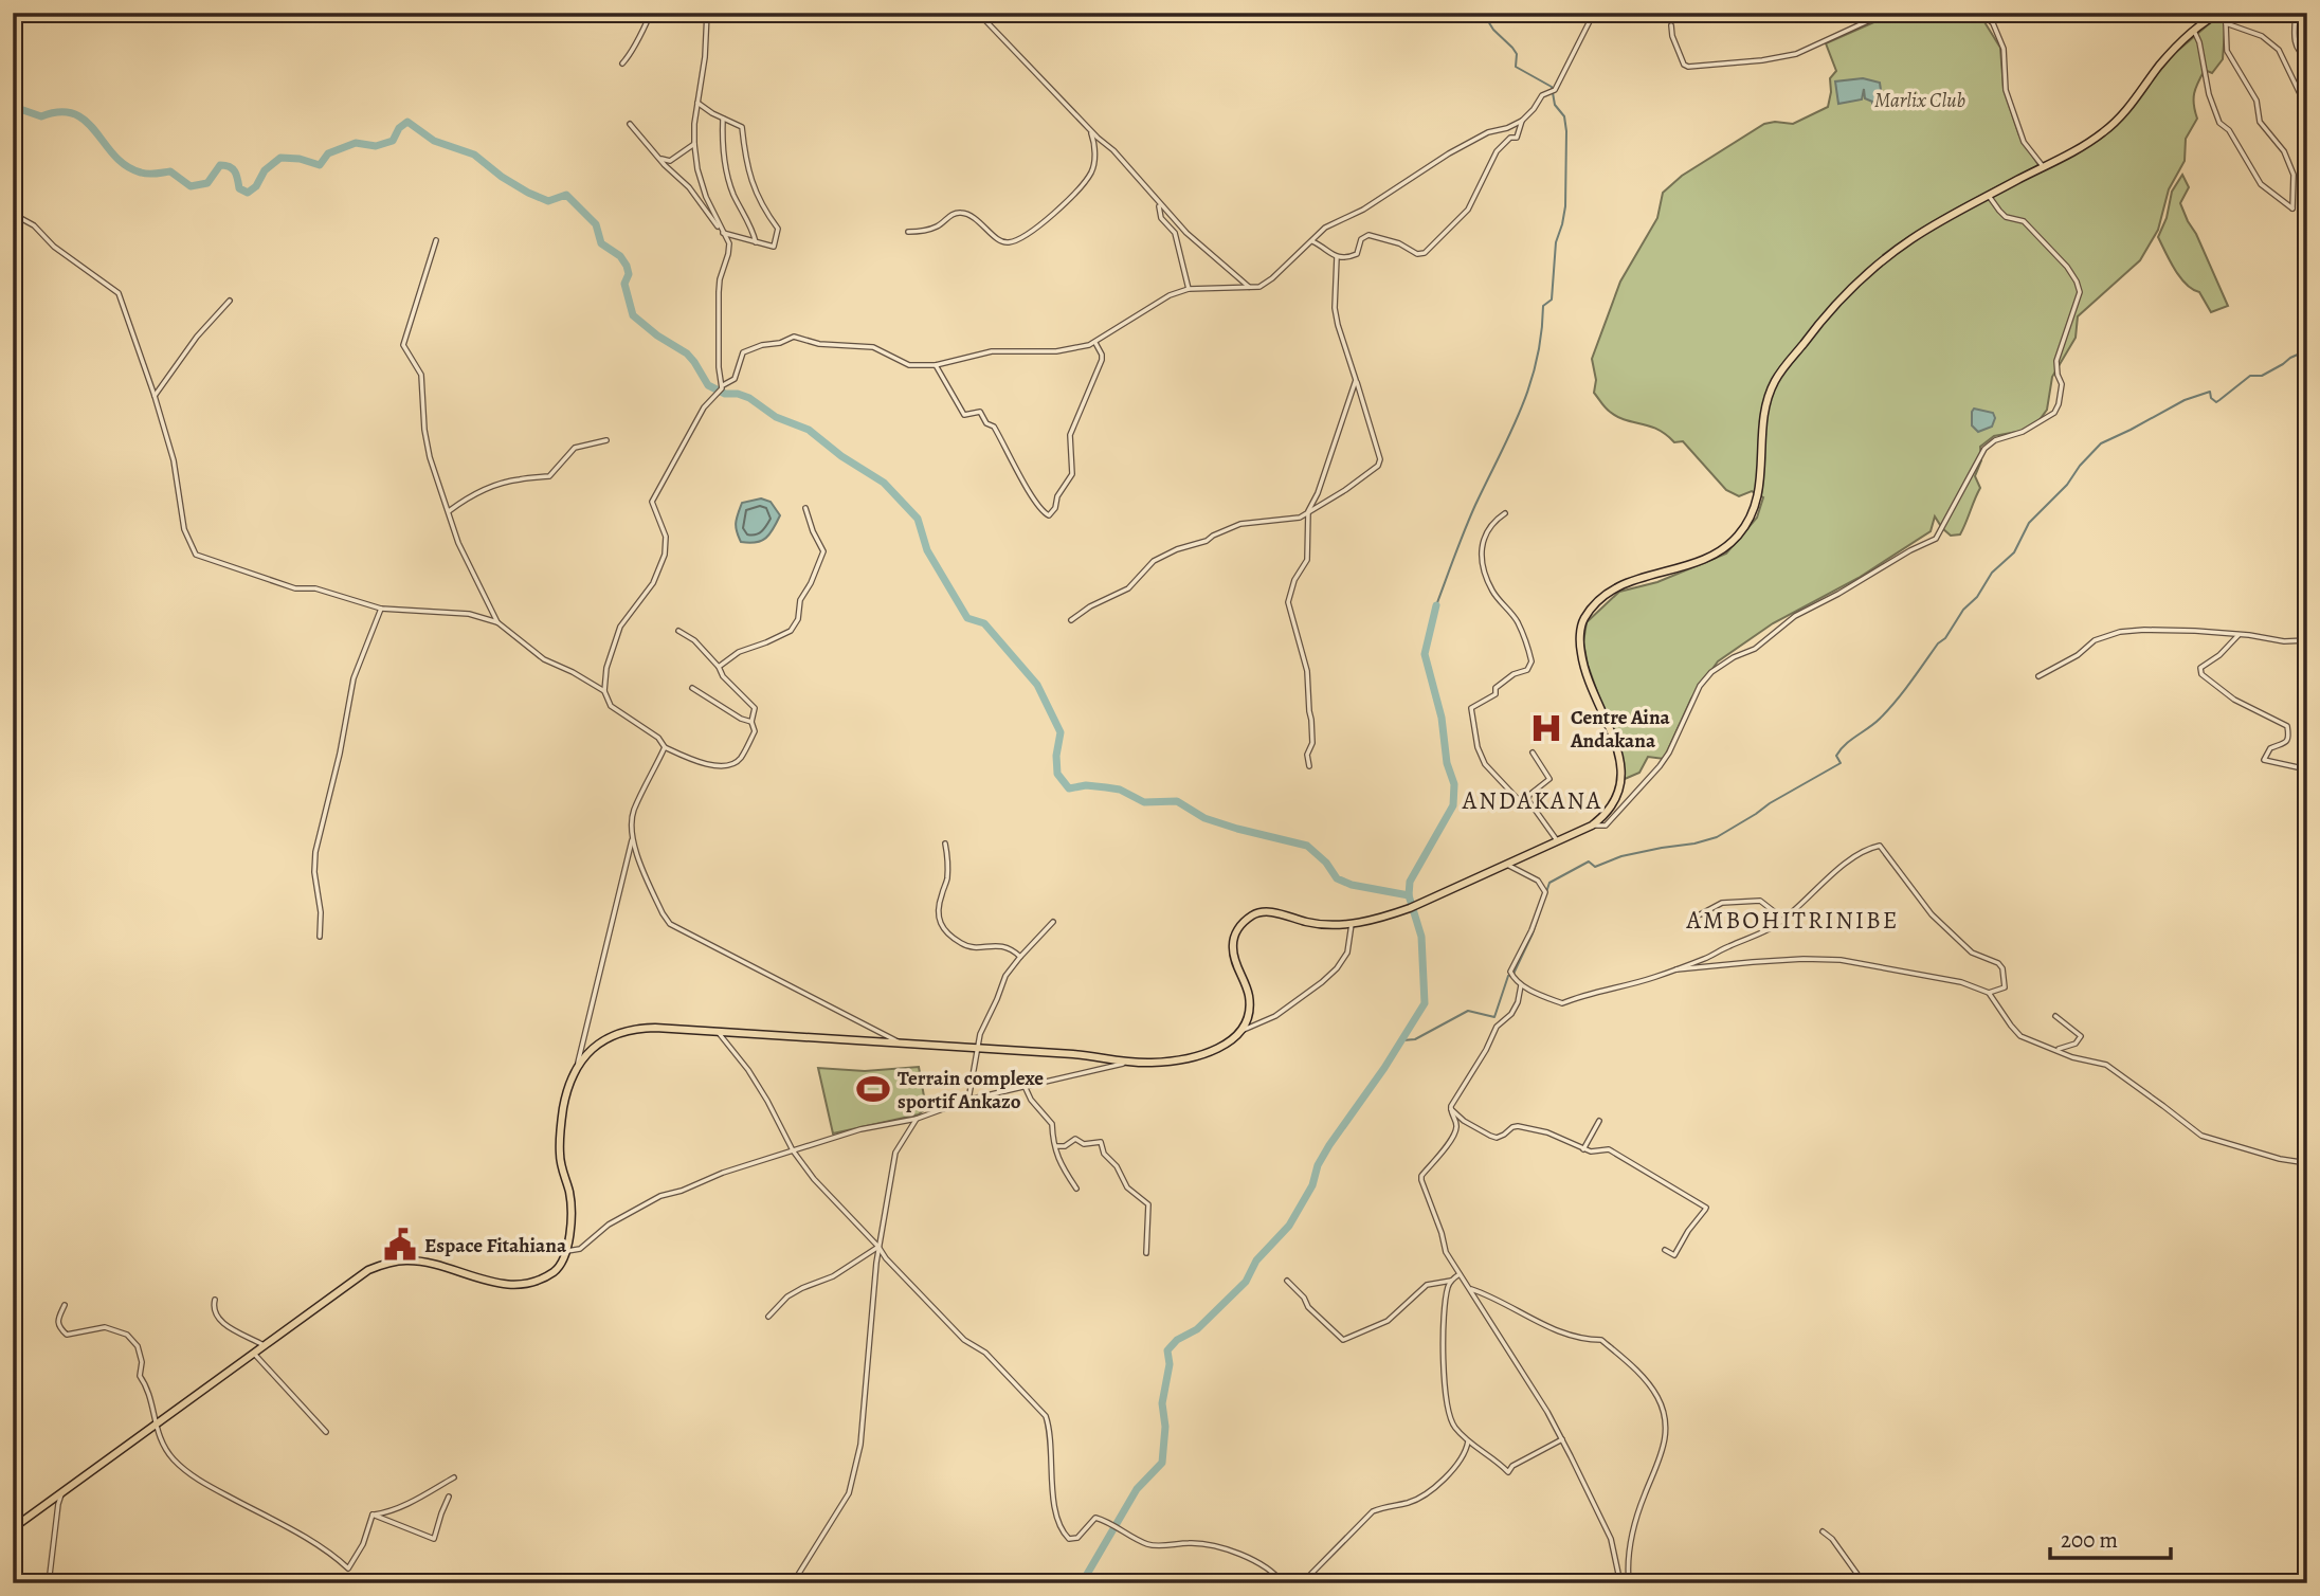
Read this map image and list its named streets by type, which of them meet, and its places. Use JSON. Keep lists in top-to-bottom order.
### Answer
{
  "districts": ["ANDAKANA", "AMBOHITRINIBE"],
  "parks": ["Marlix Club"],
  "places": {
    "hospital": ["Centre Aina Andakana"],
    "sports": ["Terrain complexe sportif Ankazo"],
    "public building": ["Espace Fitahiana"]
  },
  "scale_bar": "200 m"
}
